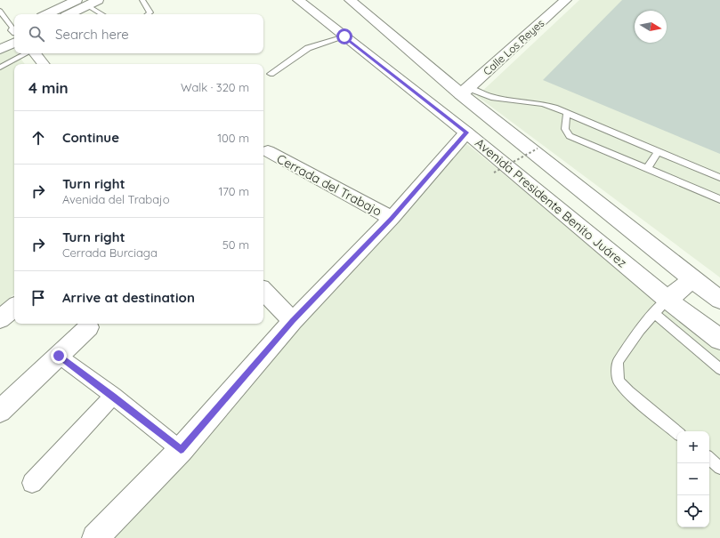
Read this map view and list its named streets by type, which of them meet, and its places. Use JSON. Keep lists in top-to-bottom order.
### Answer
{
  "streets": {
    "main road": ["Calle Los Reyes", "Avenida Presidente Benito Juárez"],
    "street": ["Cerrada del Trabajo"]
  },
  "north": "right",
  "page": {
    "search": "Search here",
    "heading": ["4 min", "Walk · 320 m"],
    "list": [
      ["Continue", "100 m"],
      ["Turn right", "Avenida del Trabajo", "170 m"],
      ["Turn right", "Cerrada Burciaga", "50 m"],
      "Arrive at destination"
    ],
    "map_buttons": ["+", "−"]
  }
}
